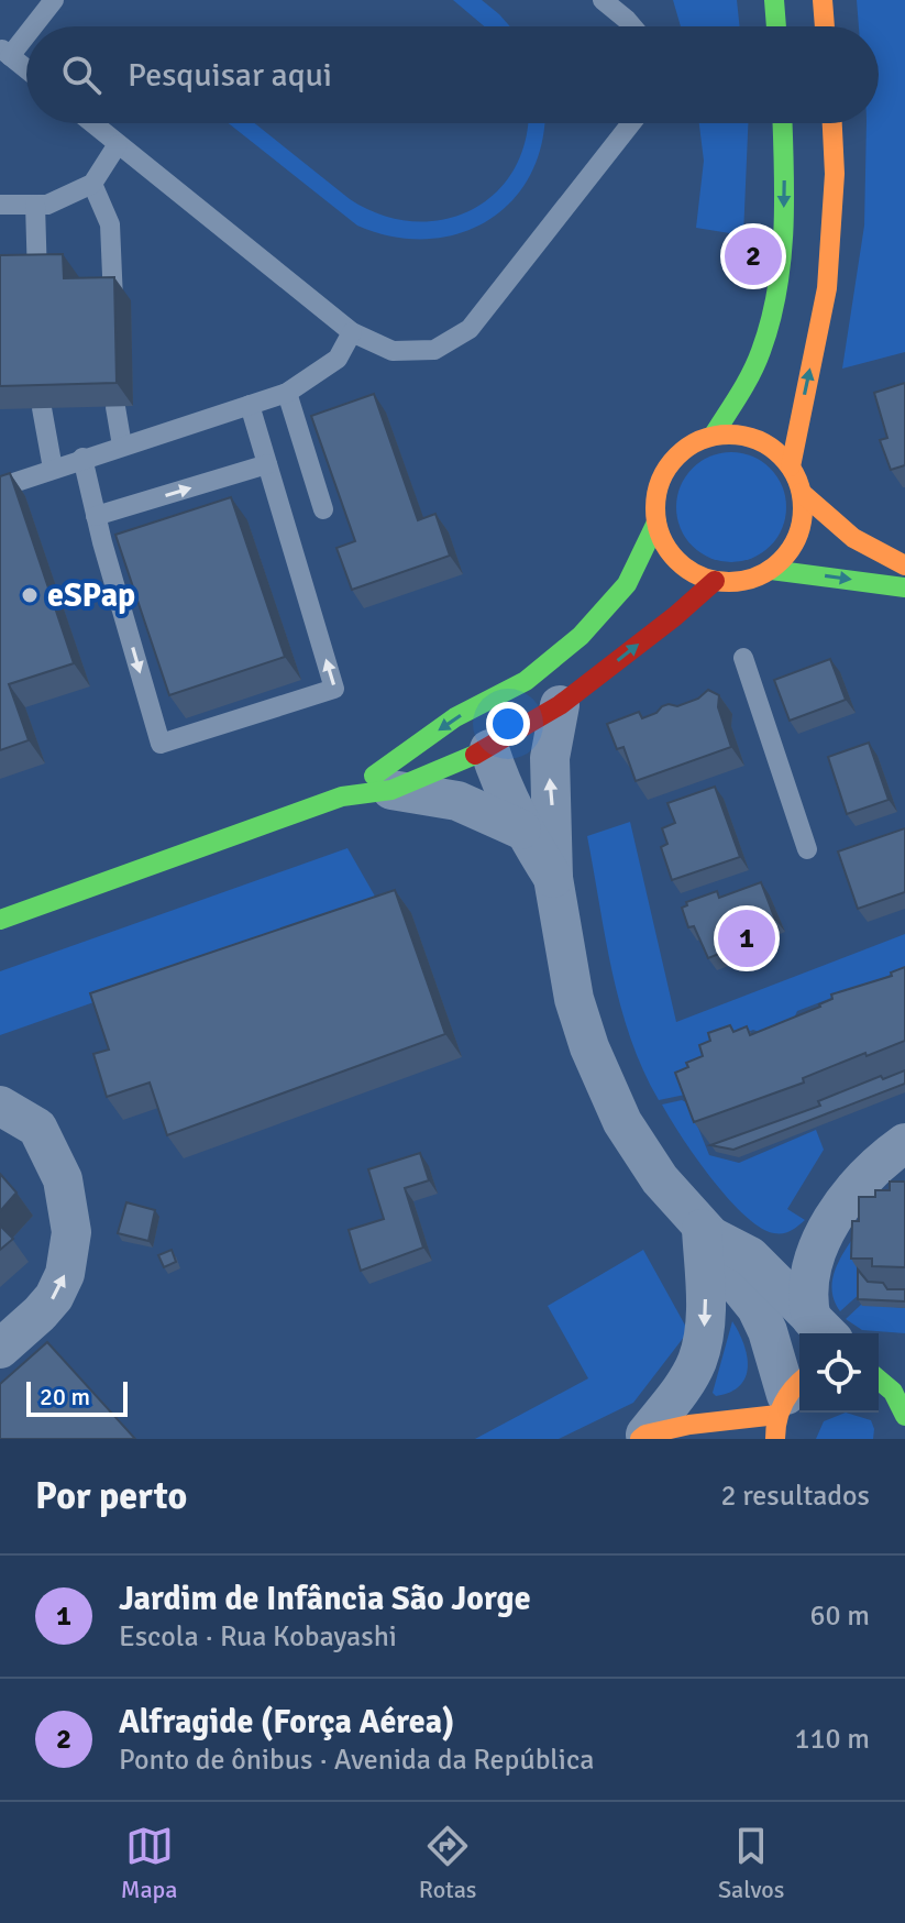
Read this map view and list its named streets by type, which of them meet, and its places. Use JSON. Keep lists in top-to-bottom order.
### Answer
{
  "places": ["eSPap"],
  "scale_bar": "20 m",
  "page": {
    "search": "Pesquisar aqui",
    "pins": ["2", "1"],
    "scale": "20 m",
    "heading": ["Por perto", "2 resultados"],
    "list": [
      {
        "mark": "1",
        "name": "Jardim de Infância São Jorge",
        "note": "Escola · Rua Kobayashi",
        "value": "60 m"
      },
      {
        "mark": "2",
        "name": "Alfragide (Força Aérea)",
        "note": "Ponto de ônibus · Avenida da República",
        "value": "110 m"
      }
    ],
    "nav": ["Mapa", "Rotas", "Salvos"]
  }
}
